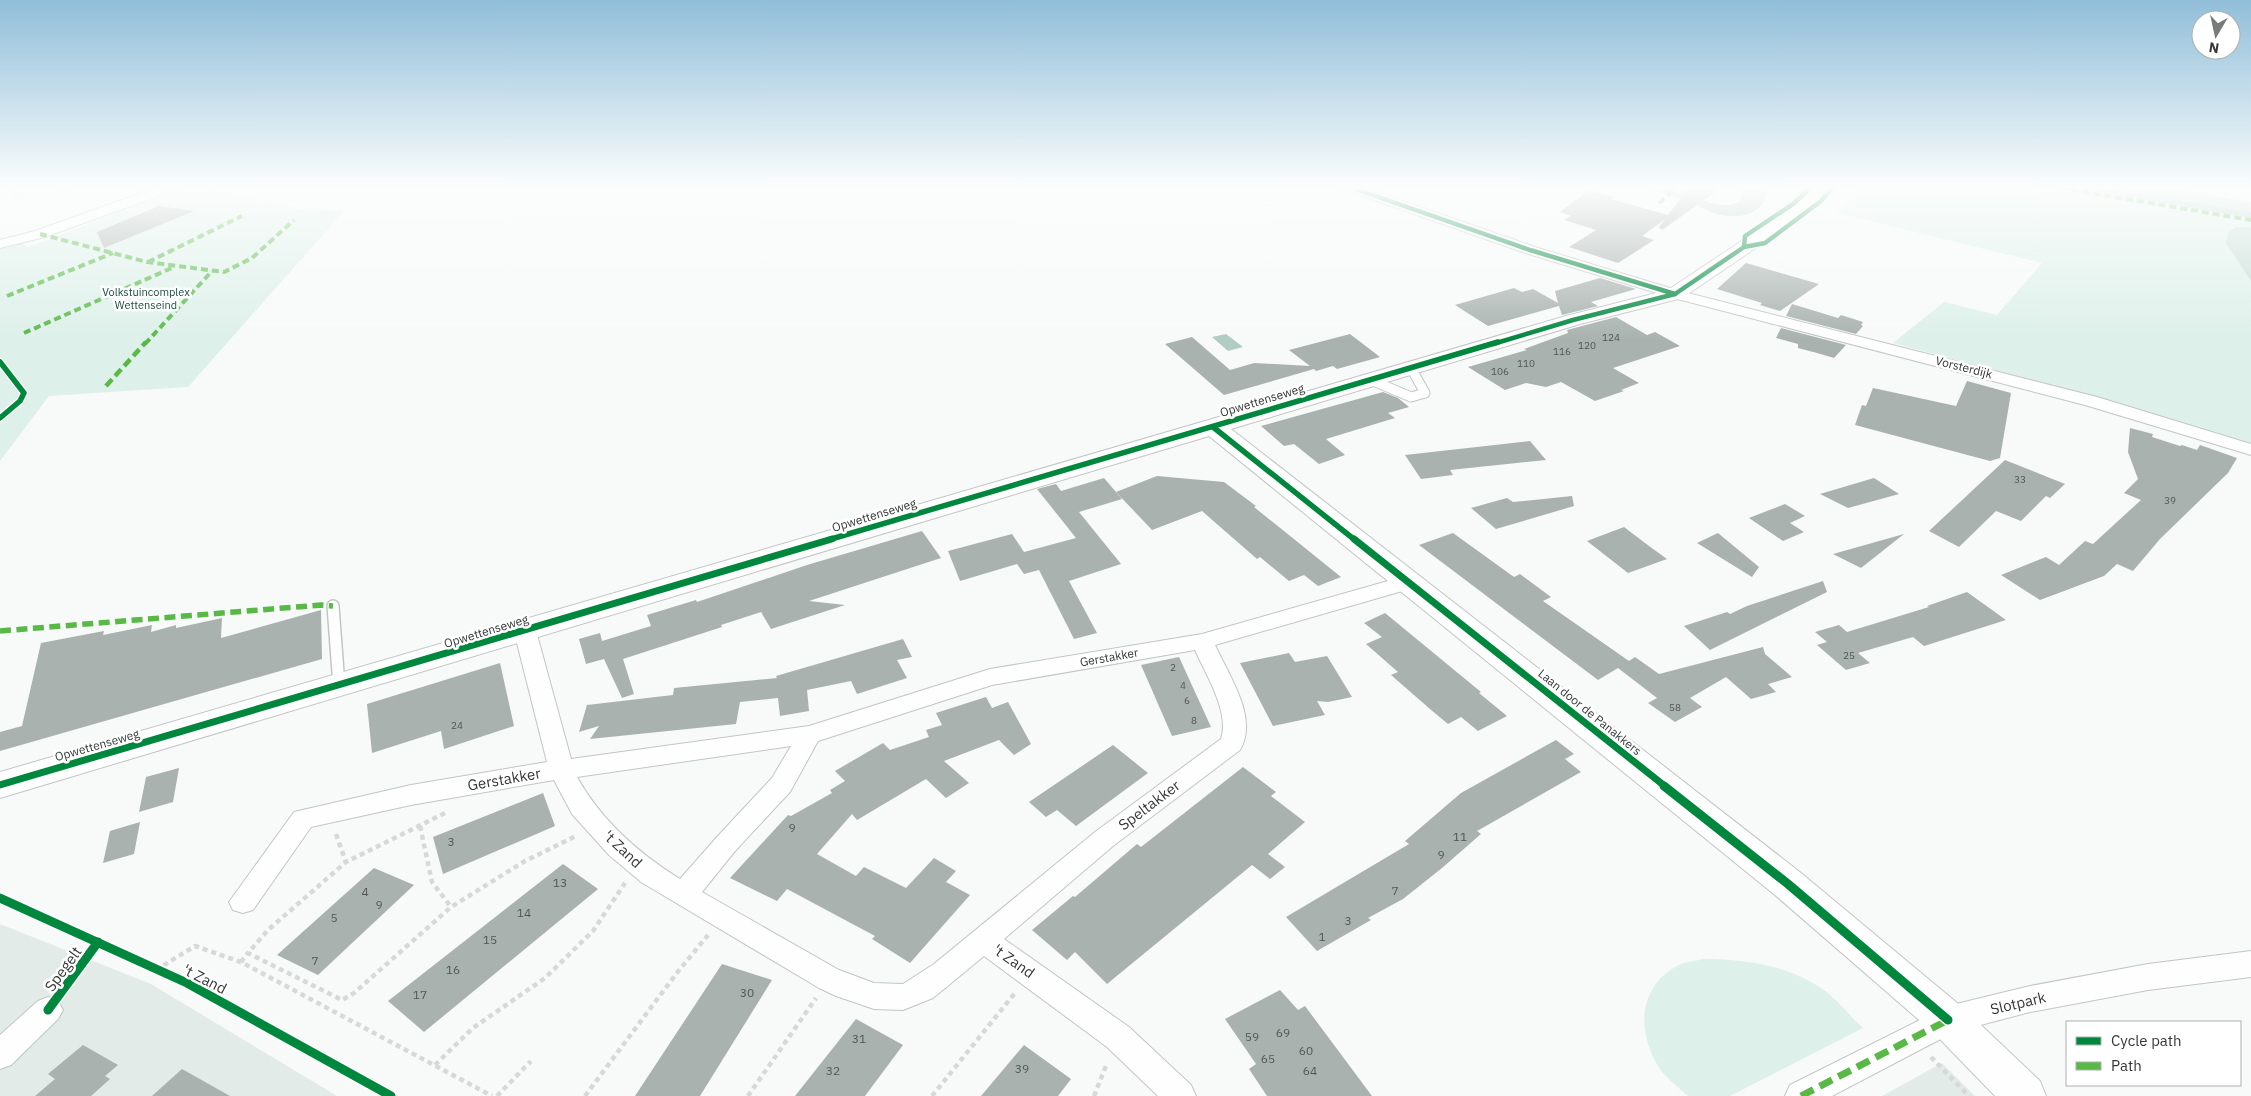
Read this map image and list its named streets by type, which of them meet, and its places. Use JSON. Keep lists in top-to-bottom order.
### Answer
{
  "streets": {
    "street": [
      "Vorsterdijk",
      "Opwettenseweg",
      "Gerstakker",
      "Laan door de Panakkers",
      "Speltakker",
      "'t Zand",
      "Spegelt",
      "Slotpark"
    ]
  },
  "crossings": [
    ["Vorsterdijk", "Opwettenseweg"],
    ["Opwettenseweg", "Laan door de Panakkers"],
    ["Opwettenseweg", "'t Zand"],
    ["Gerstakker", "Laan door de Panakkers"],
    ["Gerstakker", "Speltakker"],
    ["Gerstakker", "'t Zand"],
    ["Laan door de Panakkers", "Slotpark"],
    ["Speltakker", "'t Zand"]
  ],
  "parks": ["Volkstuincomplex Wettenseind"],
  "house_numbers": [
    "124",
    "120",
    "116",
    "110",
    "106",
    "33",
    "39",
    "25",
    "2",
    "4",
    "6",
    "58",
    "8",
    "24",
    "9",
    "11",
    "3",
    "9",
    "13",
    "7",
    "4",
    "9",
    "14",
    "5",
    "3",
    "1",
    "15",
    "7",
    "16",
    "30",
    "17",
    "69",
    "59",
    "31",
    "60",
    "65",
    "39",
    "32",
    "64"
  ],
  "legend": ["Cycle path", "Path"],
  "north": "bottom"
}
